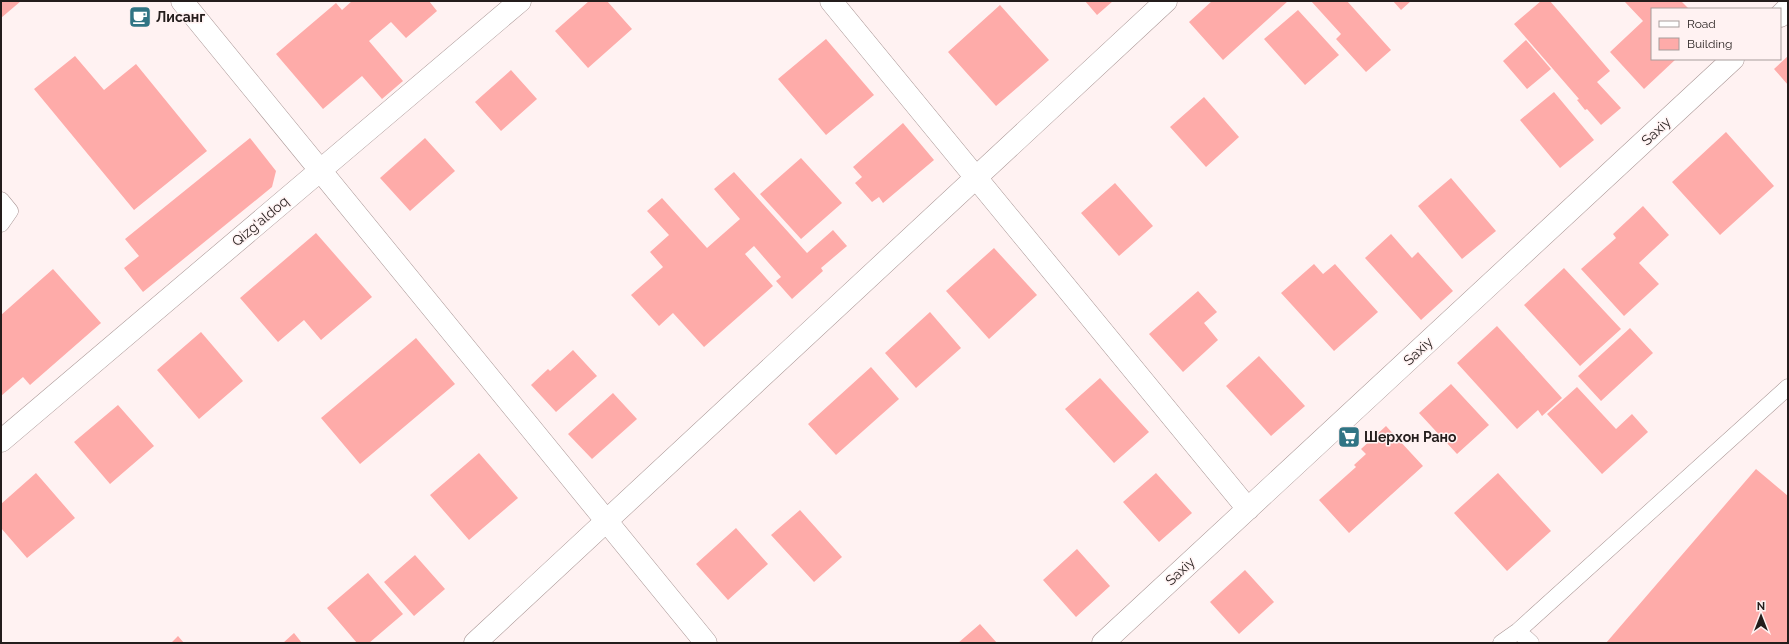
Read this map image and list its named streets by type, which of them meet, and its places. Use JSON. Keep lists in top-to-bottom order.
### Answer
{
  "streets": {
    "street": ["Saxiy", "Qizg'aldoq"]
  },
  "places": {
    "cafe": ["Лисанг"],
    "supermarket": ["Шерхон Рано"]
  },
  "legend": ["Road", "Building"],
  "north": "top"
}
